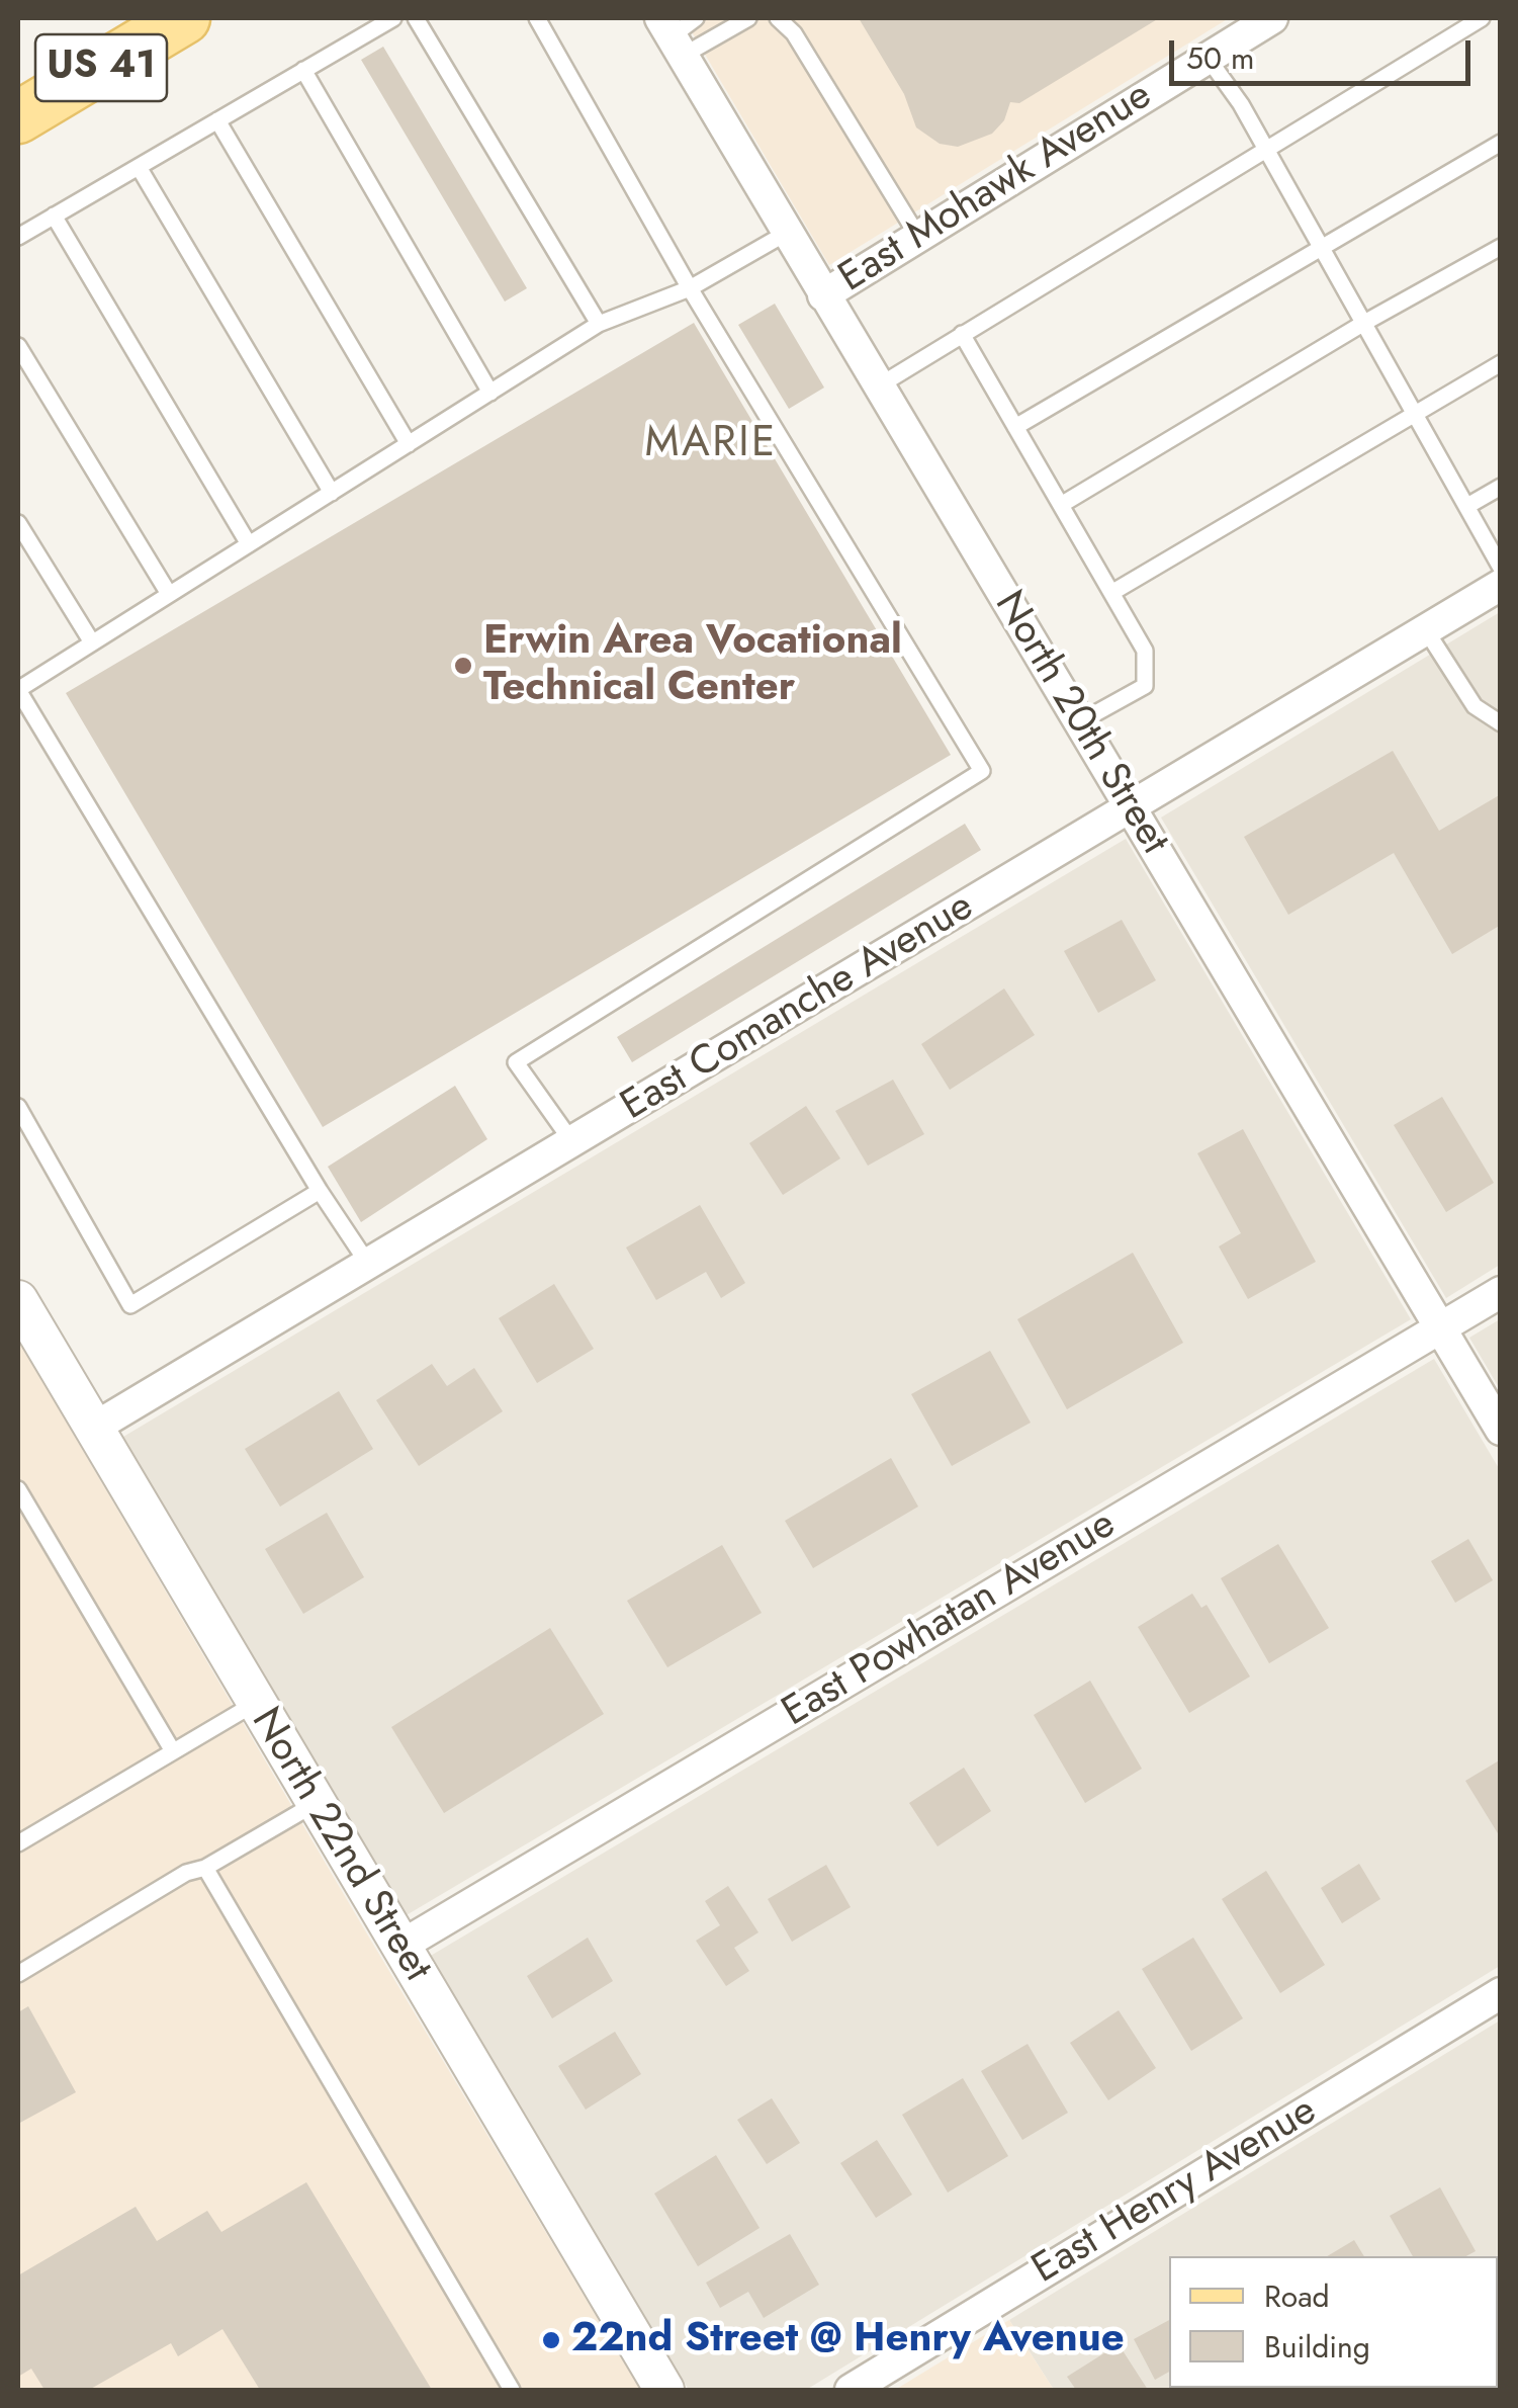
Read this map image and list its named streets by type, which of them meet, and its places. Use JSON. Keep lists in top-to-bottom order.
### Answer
{
  "streets": {
    "main road": ["US 41"],
    "street": [
      "East Mohawk Avenue",
      "North 20th Street",
      "East Comanche Avenue",
      "East Powhatan Avenue",
      "North 22nd Street",
      "East Henry Avenue"
    ]
  },
  "crossings": [
    ["East Mohawk Avenue", "North 20th Street"],
    ["North 20th Street", "East Comanche Avenue"],
    ["North 20th Street", "East Powhatan Avenue"],
    ["East Comanche Avenue", "North 22nd Street"],
    ["East Powhatan Avenue", "North 22nd Street"]
  ],
  "districts": ["MARIE"],
  "places": ["Erwin Area Vocational Technical Center", "22nd Street @ Henry Avenue"],
  "legend": ["Road", "Building"],
  "scale_bar": "50 m"
}
